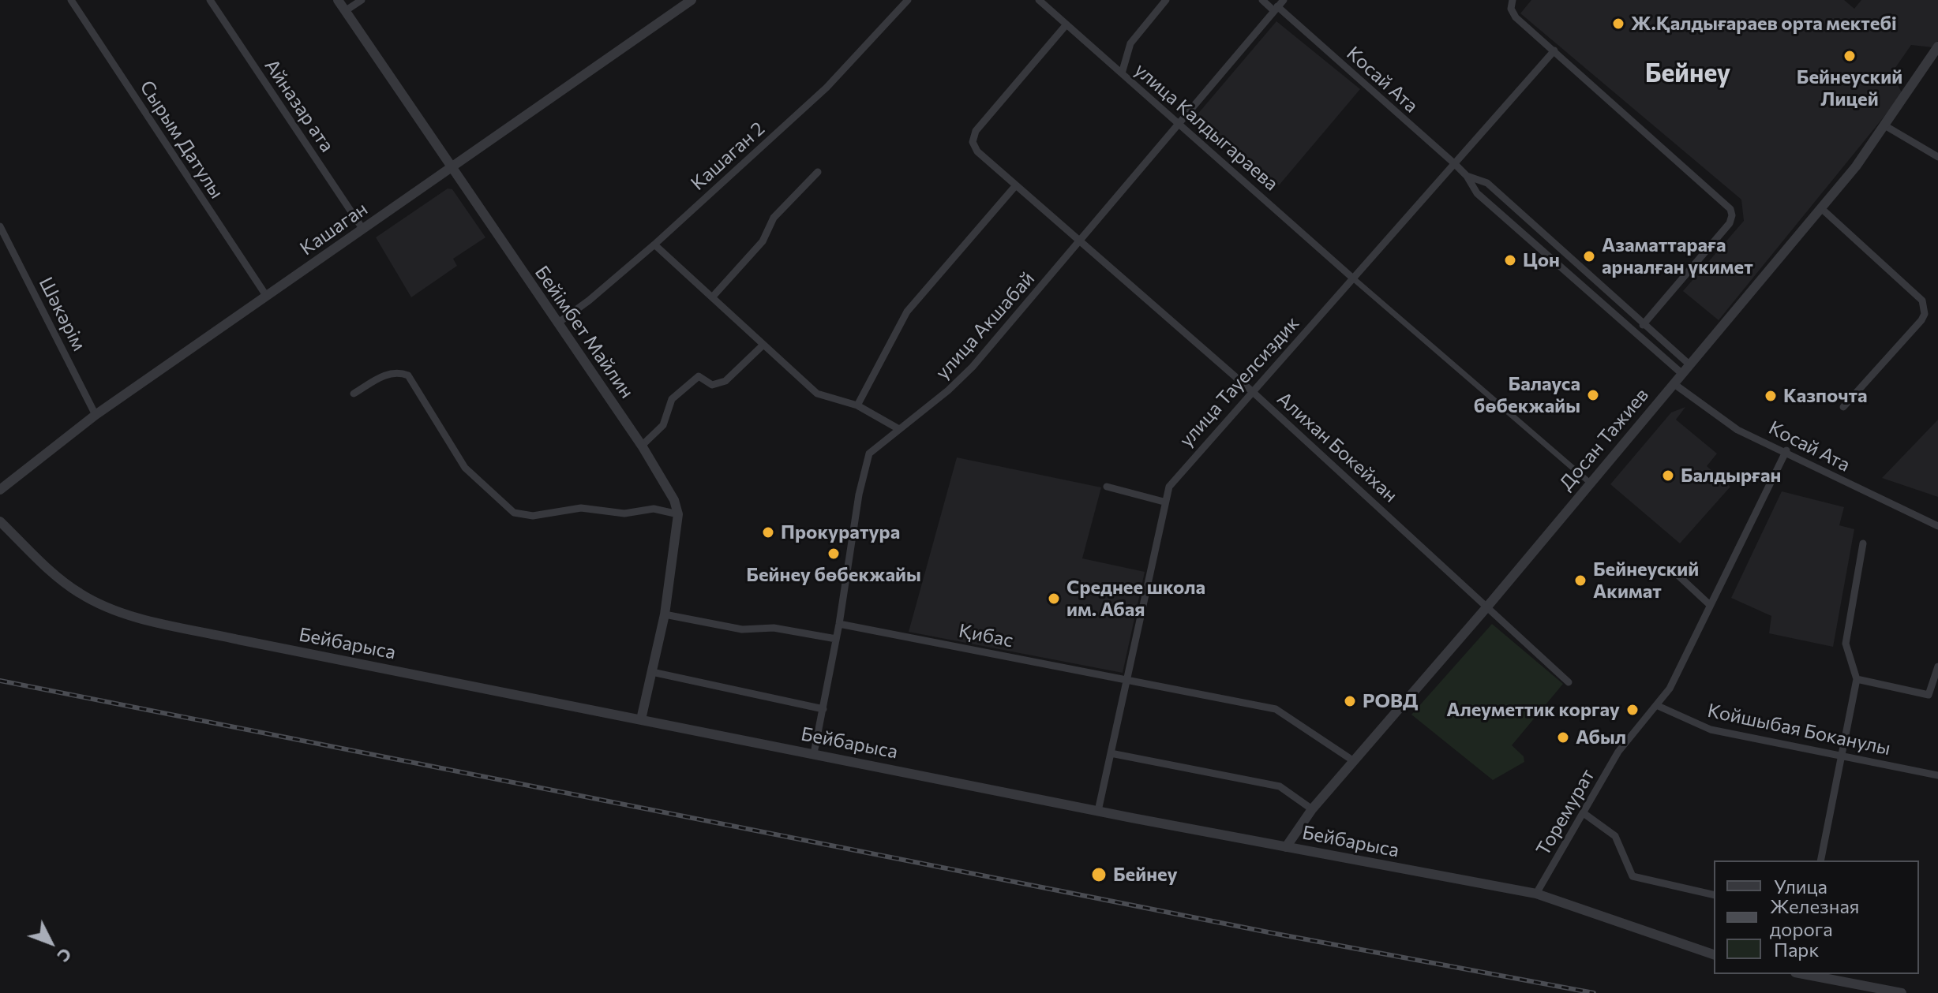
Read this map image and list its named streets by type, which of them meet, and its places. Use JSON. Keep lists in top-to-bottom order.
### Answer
{
  "streets": {
    "street": [
      "Косай Ата",
      "Айназар ата",
      "улица Калдыгараева",
      "Сырым Датулы",
      "Кашаган 2",
      "Кашаган",
      "Шәкәрім",
      "улица Акшабай",
      "Бейімбет Майлин",
      "улица Тауелсиздик",
      "Досан Тажиев",
      "Алихан Бокейхан",
      "Қибас",
      "Бейбарыса",
      "Койшыбая Боканулы",
      "Торемурат"
    ]
  },
  "crossings": [
    ["Косай Ата", "улица Акшабай"],
    ["Косай Ата", "улица Тауелсиздик"],
    ["Косай Ата", "Досан Тажиев"],
    ["Косай Ата", "Торемурат"],
    ["Айназар ата", "Кашаган"],
    ["улица Калдыгараева", "улица Акшабай"],
    ["улица Калдыгараева", "улица Тауелсиздик"],
    ["улица Калдыгараева", "Алихан Бокейхан"],
    ["Сырым Датулы", "Кашаган"],
    ["Кашаган 2", "Бейімбет Майлин"],
    ["Кашаган", "Шәкәрім"],
    ["Кашаган", "Бейімбет Майлин"],
    ["улица Акшабай", "Алихан Бокейхан"],
    ["улица Акшабай", "Қибас"],
    ["улица Акшабай", "Бейбарыса"],
    ["улица Тауелсиздик", "Алихан Бокейхан"],
    ["улица Тауелсиздик", "Қибас"],
    ["улица Тауелсиздик", "Бейбарыса"],
    ["Досан Тажиев", "Алихан Бокейхан"],
    ["Досан Тажиев", "Қибас"],
    ["Досан Тажиев", "Бейбарыса"],
    ["Бейбарыса", "Торемурат"],
    ["Койшыбая Боканулы", "Торемурат"]
  ],
  "districts": ["Бейнеу"],
  "places": [
    "Ж.Қалдығараев орта мектебі",
    "Бейнеуский Лицей",
    "Азаматтараға арналған үкимет",
    "Цон",
    "Балауса бөбекжайы",
    "Казпочта",
    "Балдырған",
    "Прокуратура",
    "Бейнеу бөбекжайы",
    "Бейнеуский Акимат",
    "Среднее школа им. Абая",
    "РОВД",
    "Алеуметтик коргау",
    "Абыл",
    "Бейнеу"
  ],
  "legend": ["Улица", "Железная дорога", "Парк"],
  "north": "bottom right"
}
